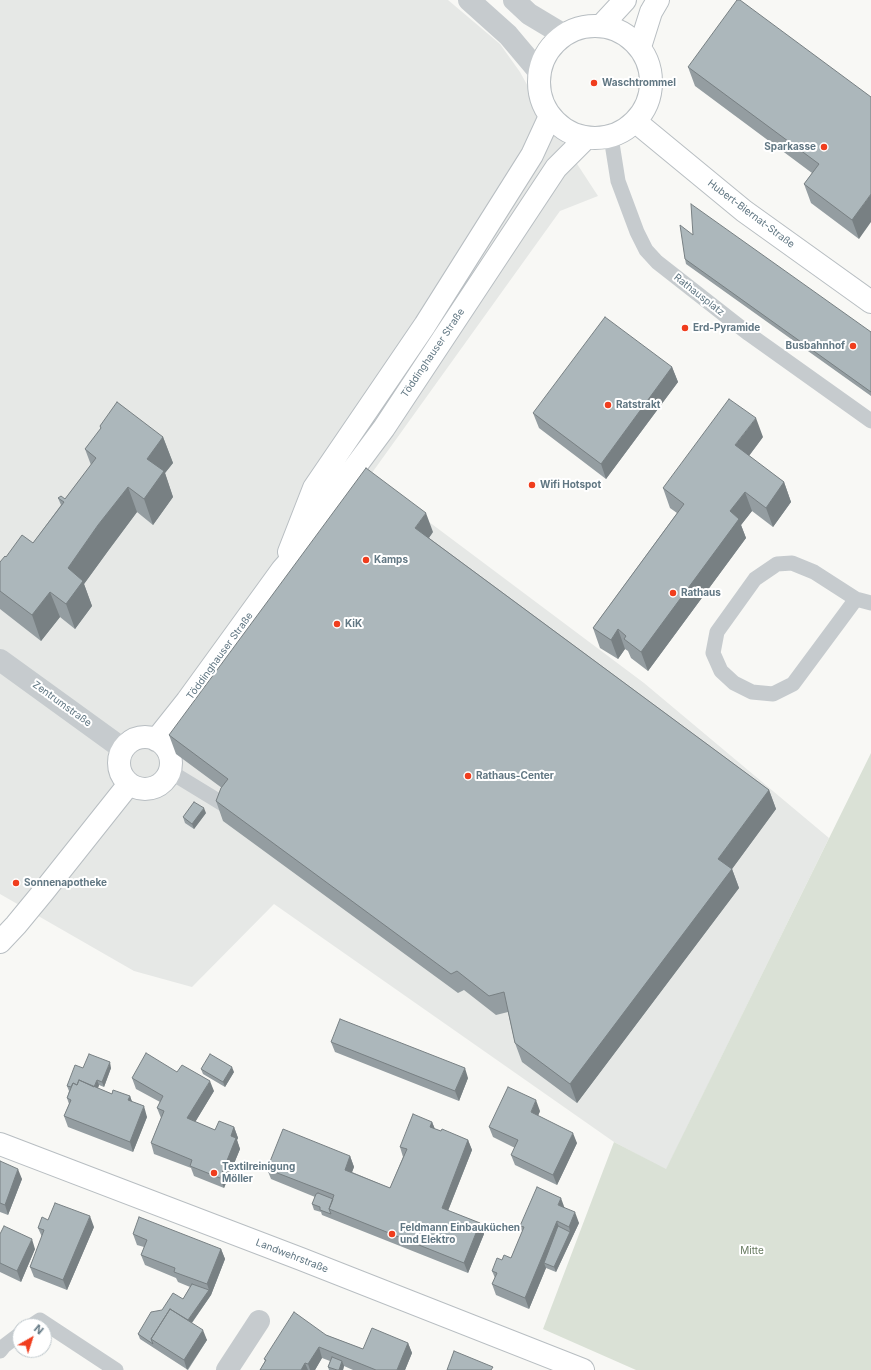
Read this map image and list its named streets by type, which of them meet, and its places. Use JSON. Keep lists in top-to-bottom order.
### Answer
{
  "streets": {
    "street": [
      "Hubert-Biernat-Straße",
      "Töddinghauser Straße",
      "Zentrumstraße",
      "Landwehrstraße"
    ],
    "lane": ["Rathausplatz"]
  },
  "crossings": [
    ["Hubert-Biernat-Straße", "Rathausplatz"],
    ["Hubert-Biernat-Straße", "Töddinghauser Straße"],
    ["Rathausplatz", "Töddinghauser Straße"],
    ["Töddinghauser Straße", "Zentrumstraße"]
  ],
  "parks": ["Mitte"],
  "places": [
    "Waschtrommel",
    "Sparkasse",
    "Erd-Pyramide",
    "Busbahnhof",
    "Ratstrakt",
    "Wifi Hotspot",
    "Kamps",
    "Rathaus",
    "KiK",
    "Rathaus-Center",
    "Sonnenapotheke",
    "Textilreinigung Möller",
    "Feldmann Einbauküchen und Elektro"
  ],
  "north": "top right"
}
